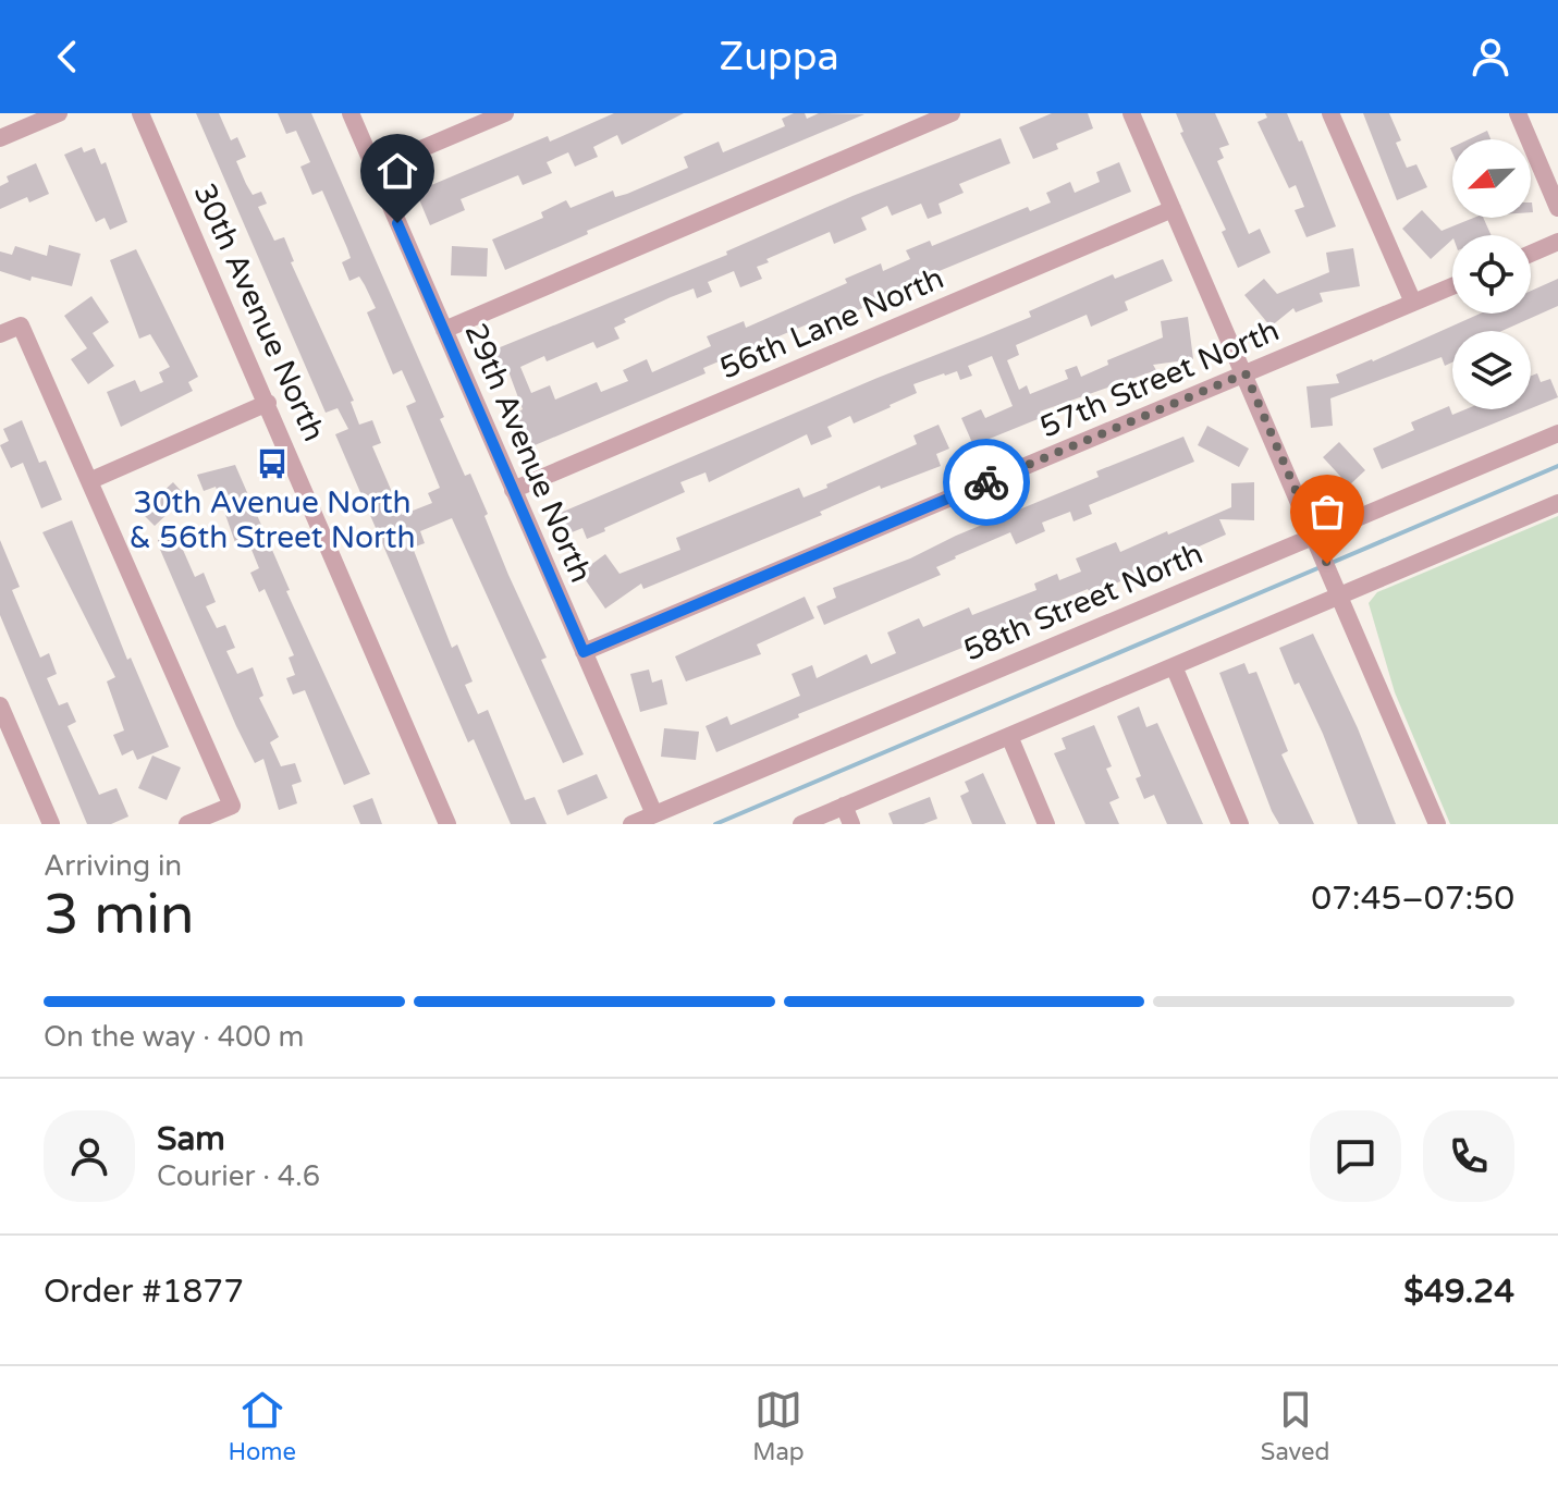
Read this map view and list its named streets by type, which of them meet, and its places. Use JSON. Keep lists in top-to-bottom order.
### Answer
{
  "streets": {
    "street": [
      "30th Avenue North",
      "56th Lane North",
      "57th Street North",
      "29th Avenue North",
      "58th Street North"
    ]
  },
  "crossings": [
    ["56th Lane North", "29th Avenue North"],
    ["57th Street North", "29th Avenue North"],
    ["29th Avenue North", "58th Street North"]
  ],
  "places": {
    "bus stop": ["30th Avenue North & 56th Street North"]
  },
  "north": "bottom left",
  "page": {
    "header": "Zuppa",
    "heading": ["3 min", "Arriving in", "07:45–07:50"],
    "panel": [
      "Sam",
      "Courier · 4.6",
      "Order #1877",
      "$49.24"
    ],
    "bar": "On the way · 400 m",
    "tabs": ["Home", "Map", "Saved"]
  }
}
